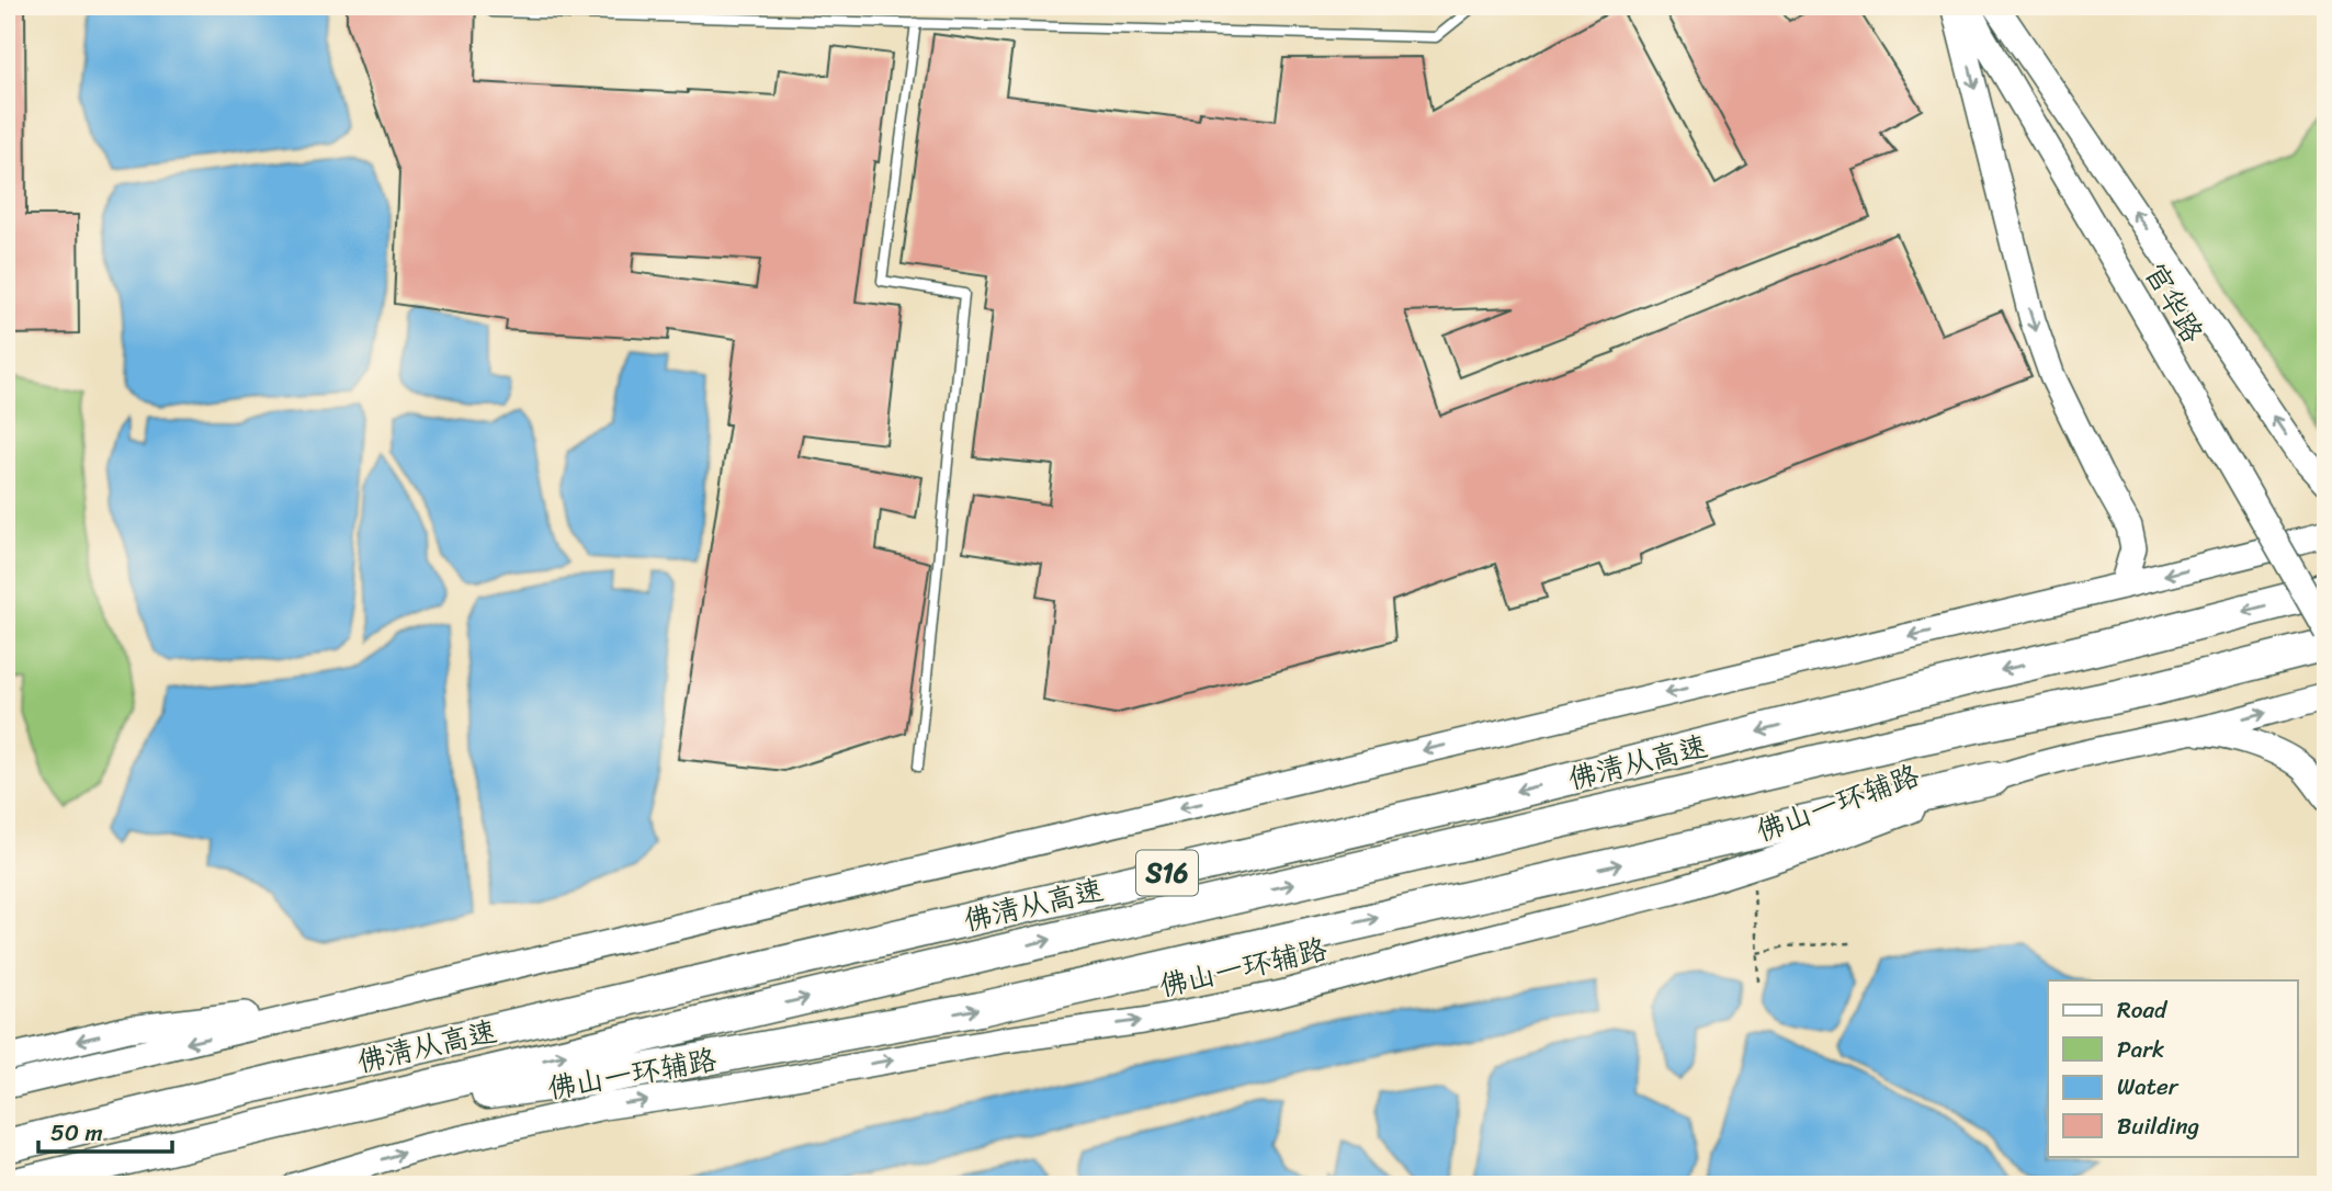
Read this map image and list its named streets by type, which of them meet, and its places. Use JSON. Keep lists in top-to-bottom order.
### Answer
{
  "streets": {
    "highway": ["佛清从高速", "S16"],
    "main road": ["官华路", "佛山一环辅路"]
  },
  "legend": [
    "Road",
    "Park",
    "Water",
    "Building"
  ],
  "scale_bar": "50 m"
}
